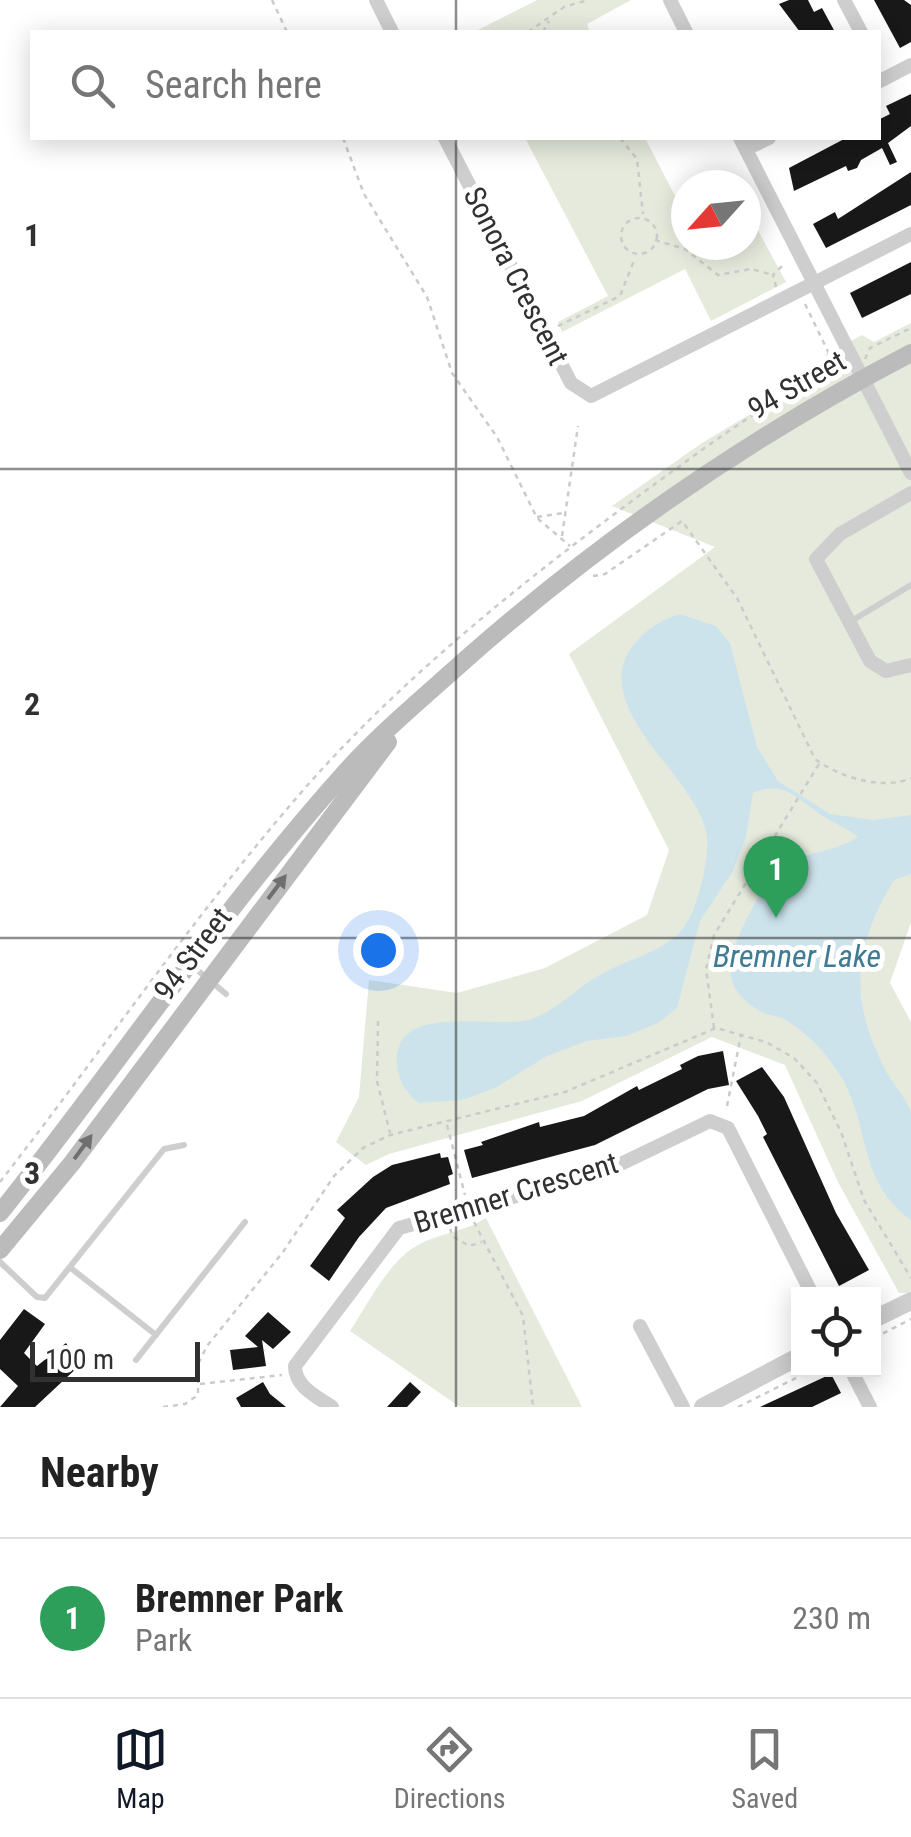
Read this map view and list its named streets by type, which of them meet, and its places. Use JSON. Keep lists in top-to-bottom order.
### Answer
{
  "streets": {
    "main road": ["94 Street"],
    "street": ["Sonora Crescent", "Bremner Crescent"]
  },
  "water": ["Bremner Lake"],
  "scale_bar": "100 m",
  "north": "bottom left",
  "page": {
    "search": "Search here",
    "pins": "1",
    "scale": "100 m",
    "heading": "Nearby",
    "list": [
      {
        "mark": "1",
        "name": "Bremner Park",
        "note": "Park",
        "value": "230 m"
      }
    ],
    "nav": ["Map", "Directions", "Saved"]
  },
  "grid": {
    "rows": ["1", "2", "3"]
  }
}
